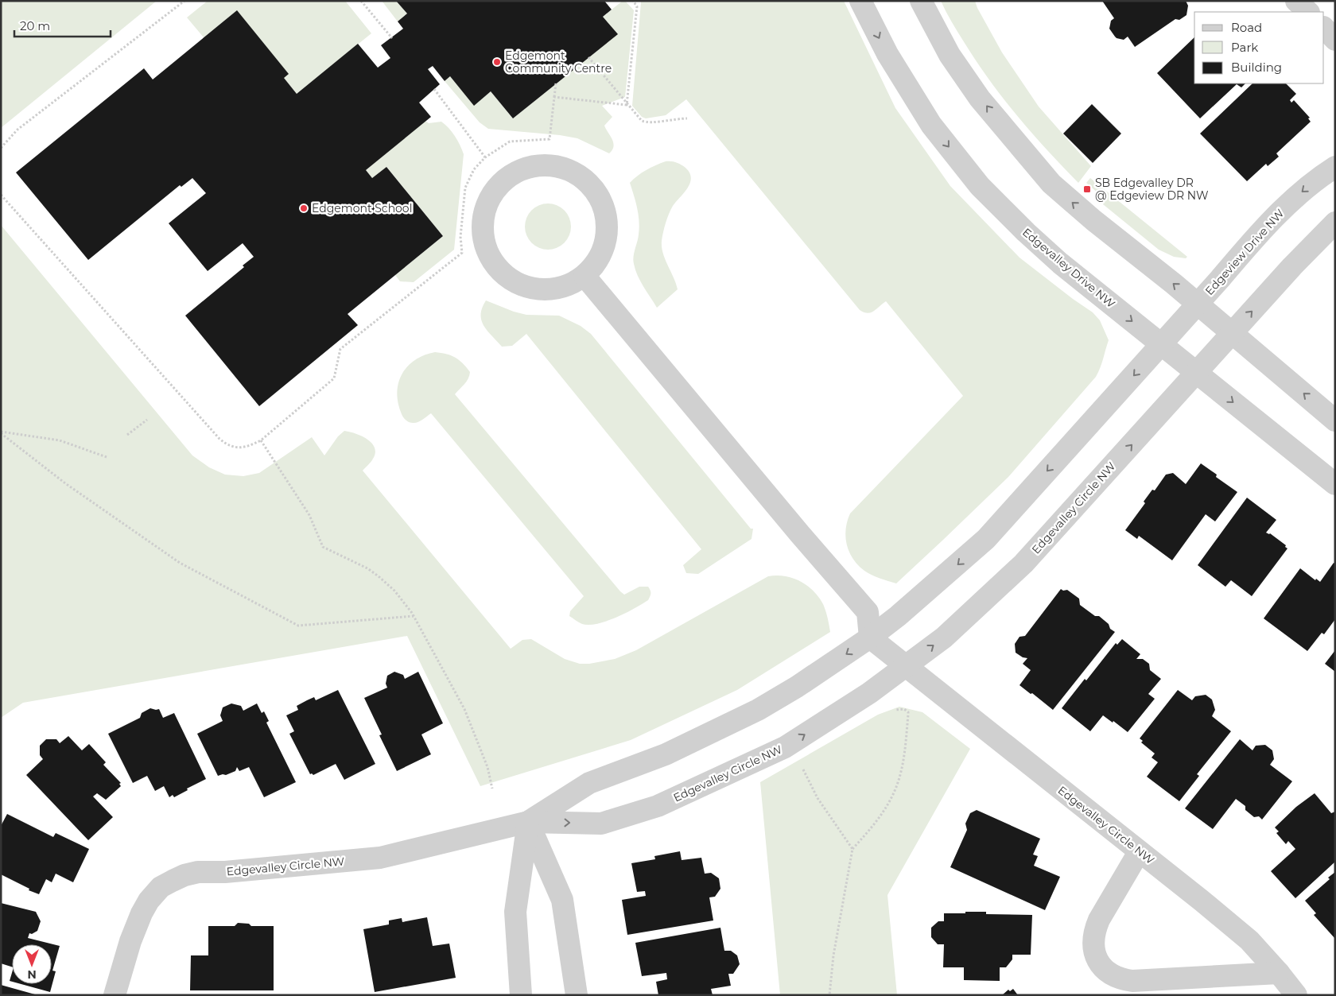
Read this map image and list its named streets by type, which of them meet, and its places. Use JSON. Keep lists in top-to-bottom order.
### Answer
{
  "streets": {
    "street": ["Edgeview Drive NW", "Edgevalley Drive NW", "Edgevalley Circle NW"]
  },
  "crossings": [
    ["Edgeview Drive NW", "Edgevalley Drive NW"],
    ["Edgeview Drive NW", "Edgevalley Circle NW"],
    ["Edgevalley Drive NW", "Edgevalley Circle NW"]
  ],
  "places": {
    "other": ["Edgemont Community Centre", "Edgemont School"],
    "transit": ["SB Edgevalley DR @ Edgeview DR NW"]
  },
  "legend": ["Road", "Park", "Building"],
  "scale_bar": "20 m",
  "north": "bottom"
}
